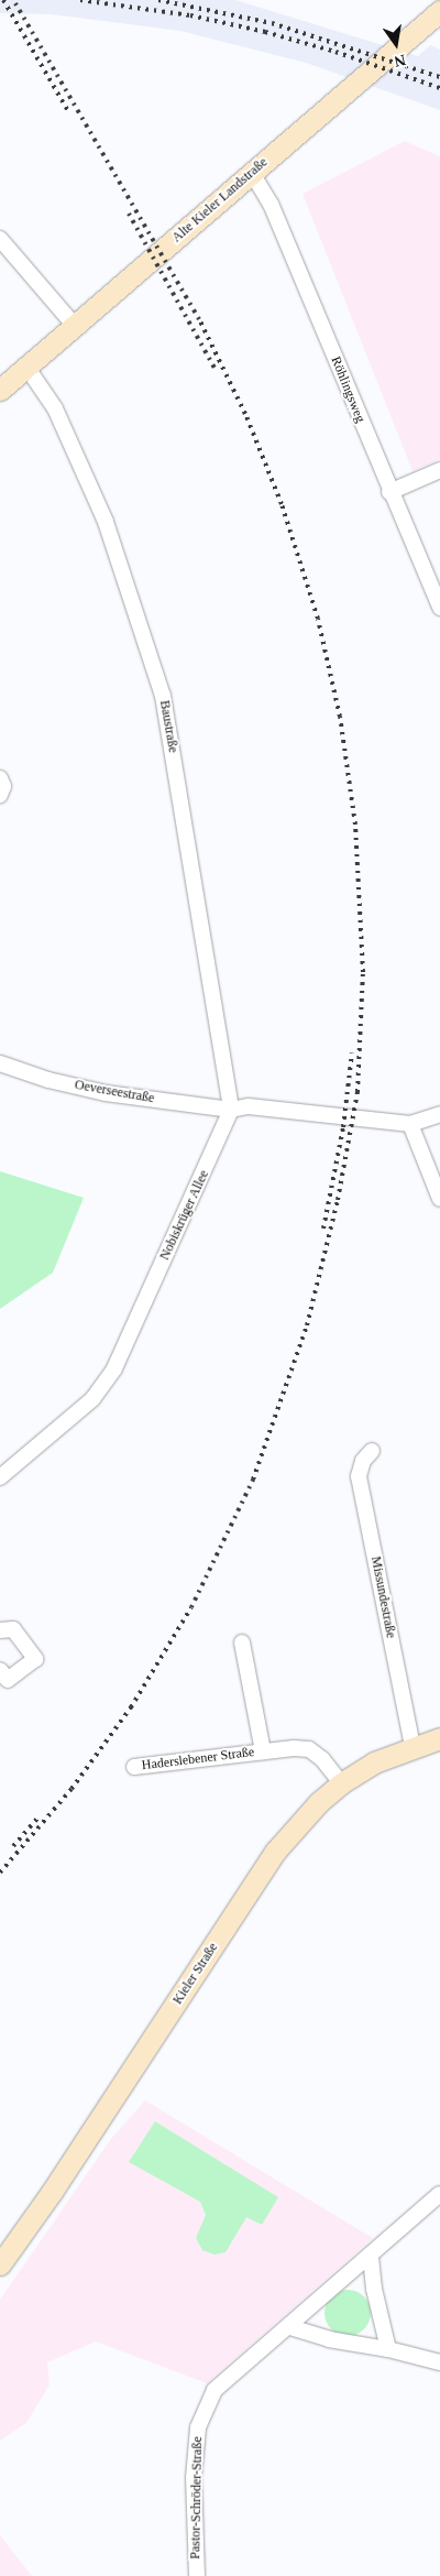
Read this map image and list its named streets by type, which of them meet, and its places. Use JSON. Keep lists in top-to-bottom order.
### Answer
{
  "streets": {
    "main road": ["Alte Kieler Landstraße", "Kieler Straße"],
    "street": [
      "Röhlingsweg",
      "Baustraße",
      "Oeverseestraße",
      "Nobiskrüger Allee",
      "Missundestraße",
      "Haderslebener Straße",
      "Pastor-Schröder-Straße"
    ]
  },
  "crossings": [
    ["Alte Kieler Landstraße", "Röhlingsweg"],
    ["Alte Kieler Landstraße", "Baustraße"],
    ["Baustraße", "Oeverseestraße"],
    ["Baustraße", "Nobiskrüger Allee"],
    ["Oeverseestraße", "Nobiskrüger Allee"],
    ["Missundestraße", "Kieler Straße"],
    ["Haderslebener Straße", "Kieler Straße"]
  ],
  "north": "bottom"
}
